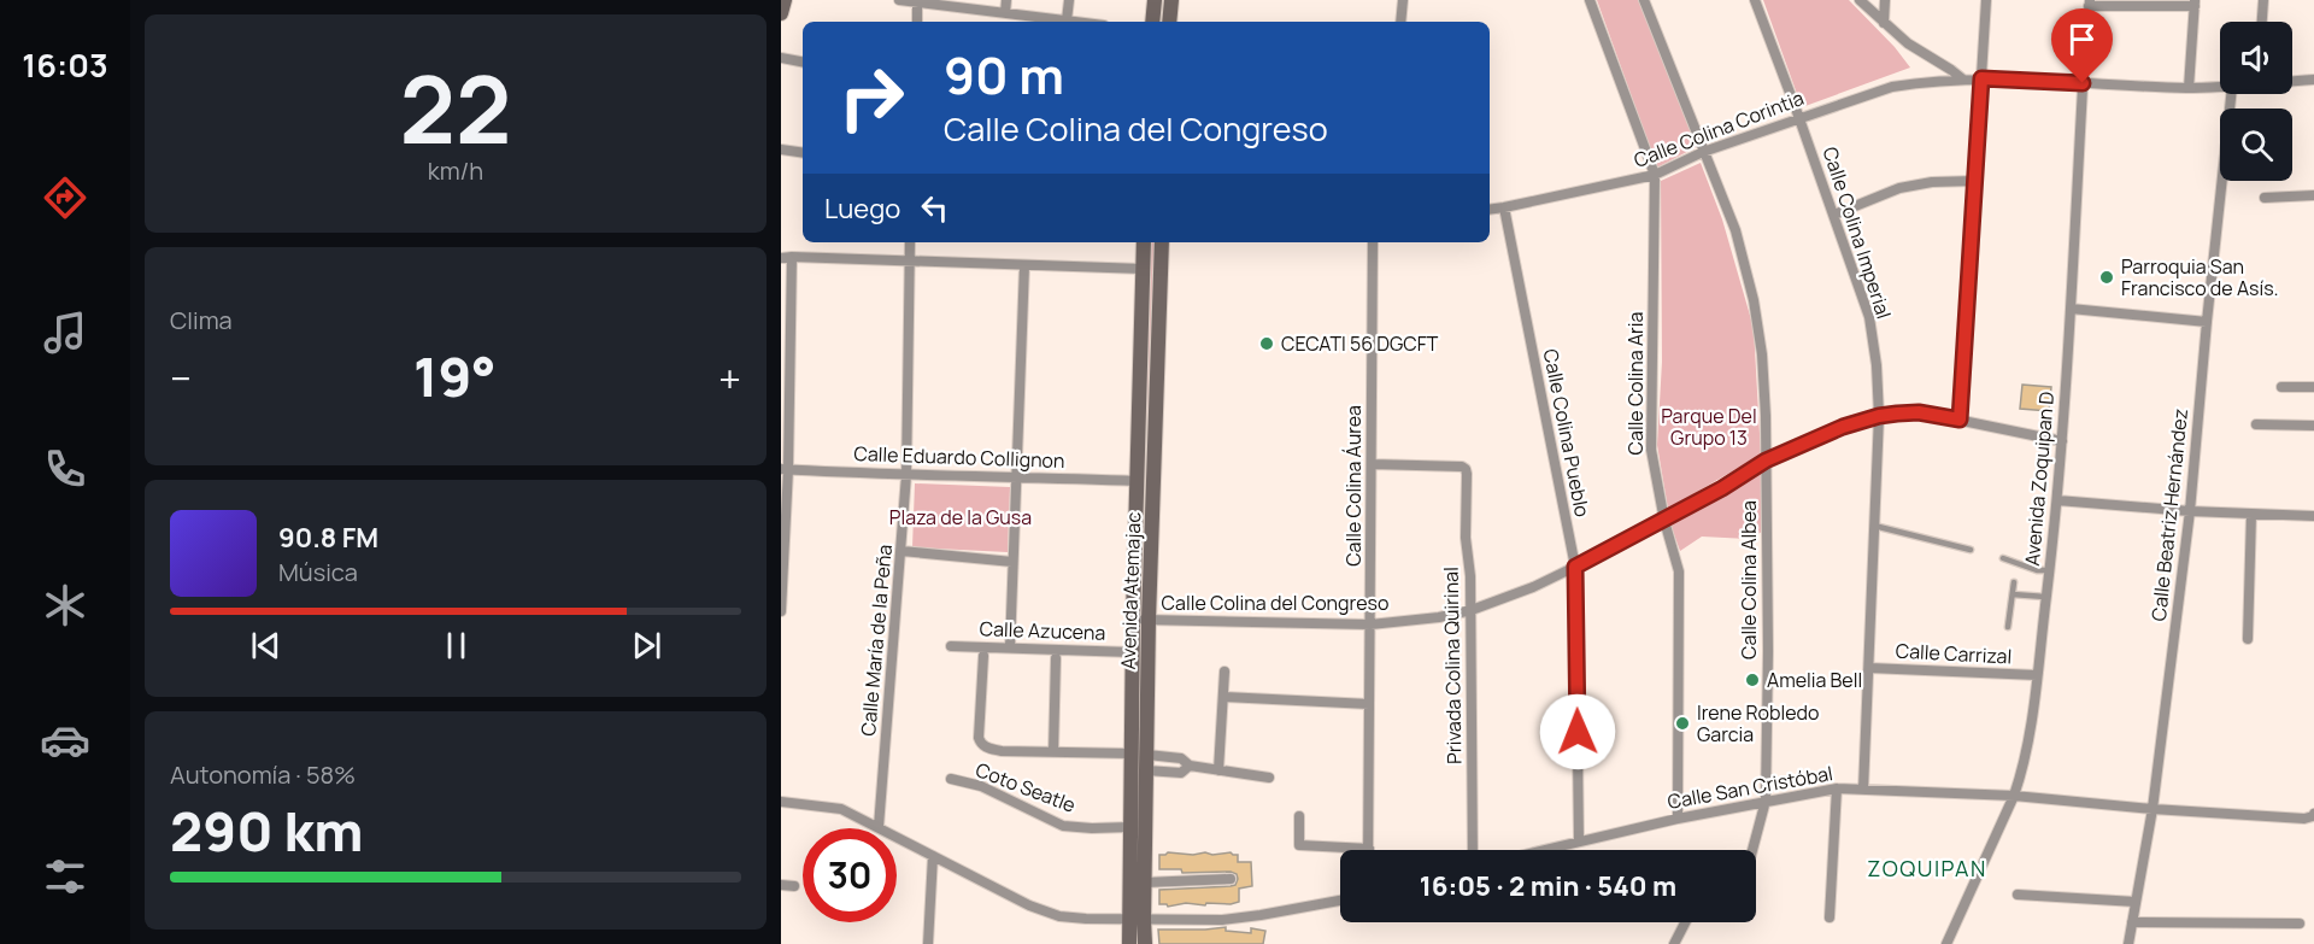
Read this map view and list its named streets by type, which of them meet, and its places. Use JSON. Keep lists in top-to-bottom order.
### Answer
{
  "streets": {
    "main road": ["Avenida Atemajac"],
    "street": [
      "Calle Colina Corintia",
      "Calle Colina Imperial",
      "Calle Colina Aria",
      "Calle Colina Pueblo",
      "Calle Eduardo Collignon",
      "Avenida Zoquipan D",
      "Calle Colina Áurea",
      "Calle Beatriz Hernández",
      "Calle Colina Albea",
      "Calle Colina del Congreso",
      "Calle Azucena",
      "Calle María de la Peña",
      "Calle Carrizal",
      "Privada Colina Quirinal",
      "Coto Seatle",
      "Calle San Cristóbal"
    ]
  },
  "crossings": [
    ["Calle Colina Corintia", "Calle Colina Imperial"],
    ["Calle Colina Corintia", "Calle Colina Aria"],
    ["Calle Colina Corintia", "Calle Colina Pueblo"],
    ["Calle Colina Corintia", "Avenida Zoquipan D"],
    ["Calle Colina Corintia", "Calle Colina Albea"],
    ["Calle Colina Imperial", "Calle Colina del Congreso"],
    ["Calle Colina Imperial", "Calle Carrizal"],
    ["Calle Colina Imperial", "Calle San Cristóbal"],
    ["Calle Colina Aria", "Calle Colina del Congreso"],
    ["Calle Colina Aria", "Calle San Cristóbal"],
    ["Calle Colina Pueblo", "Calle Colina del Congreso"],
    ["Calle Colina Pueblo", "Calle San Cristóbal"],
    ["Calle Eduardo Collignon", "Avenida Atemajac"],
    ["Calle Eduardo Collignon", "Calle María de la Peña"],
    ["Avenida Zoquipan D", "Calle Colina del Congreso"],
    ["Avenida Zoquipan D", "Calle Carrizal"],
    ["Avenida Zoquipan D", "Calle San Cristóbal"],
    ["Calle Colina Áurea", "Calle Colina del Congreso"],
    ["Calle Colina Áurea", "Privada Colina Quirinal"],
    ["Calle Beatriz Hernández", "Calle San Cristóbal"],
    ["Calle Colina Albea", "Calle Colina del Congreso"],
    ["Calle Colina Albea", "Calle San Cristóbal"],
    ["Avenida Atemajac", "Calle Colina del Congreso"],
    ["Avenida Atemajac", "Calle Azucena"],
    ["Avenida Atemajac", "Coto Seatle"],
    ["Calle Colina del Congreso", "Privada Colina Quirinal"]
  ],
  "districts": ["ZOQUIPAN"],
  "parks": ["Parque Del Grupo 13", "Plaza de la Gusa"],
  "places": [
    "Parroquia San Francisco de Asís.",
    "CECATI 56 DGCFT",
    "Amelia Bell",
    "Irene Robledo Garcia"
  ],
  "page": {
    "tabs": "16:03",
    "tile": [
      ["22", "km/h"],
      "Clima",
      ["Autonomía · 58%", "290 km"]
    ],
    "turn": ["90 m", "Calle Colina del Congreso"],
    "then": "Luego",
    "heat": ["−", "19°", "+"],
    "song": ["90.8 FM", "Música"],
    "limit": "30",
    "trip": "16:05 · 2 min · 540 m"
  }
}
